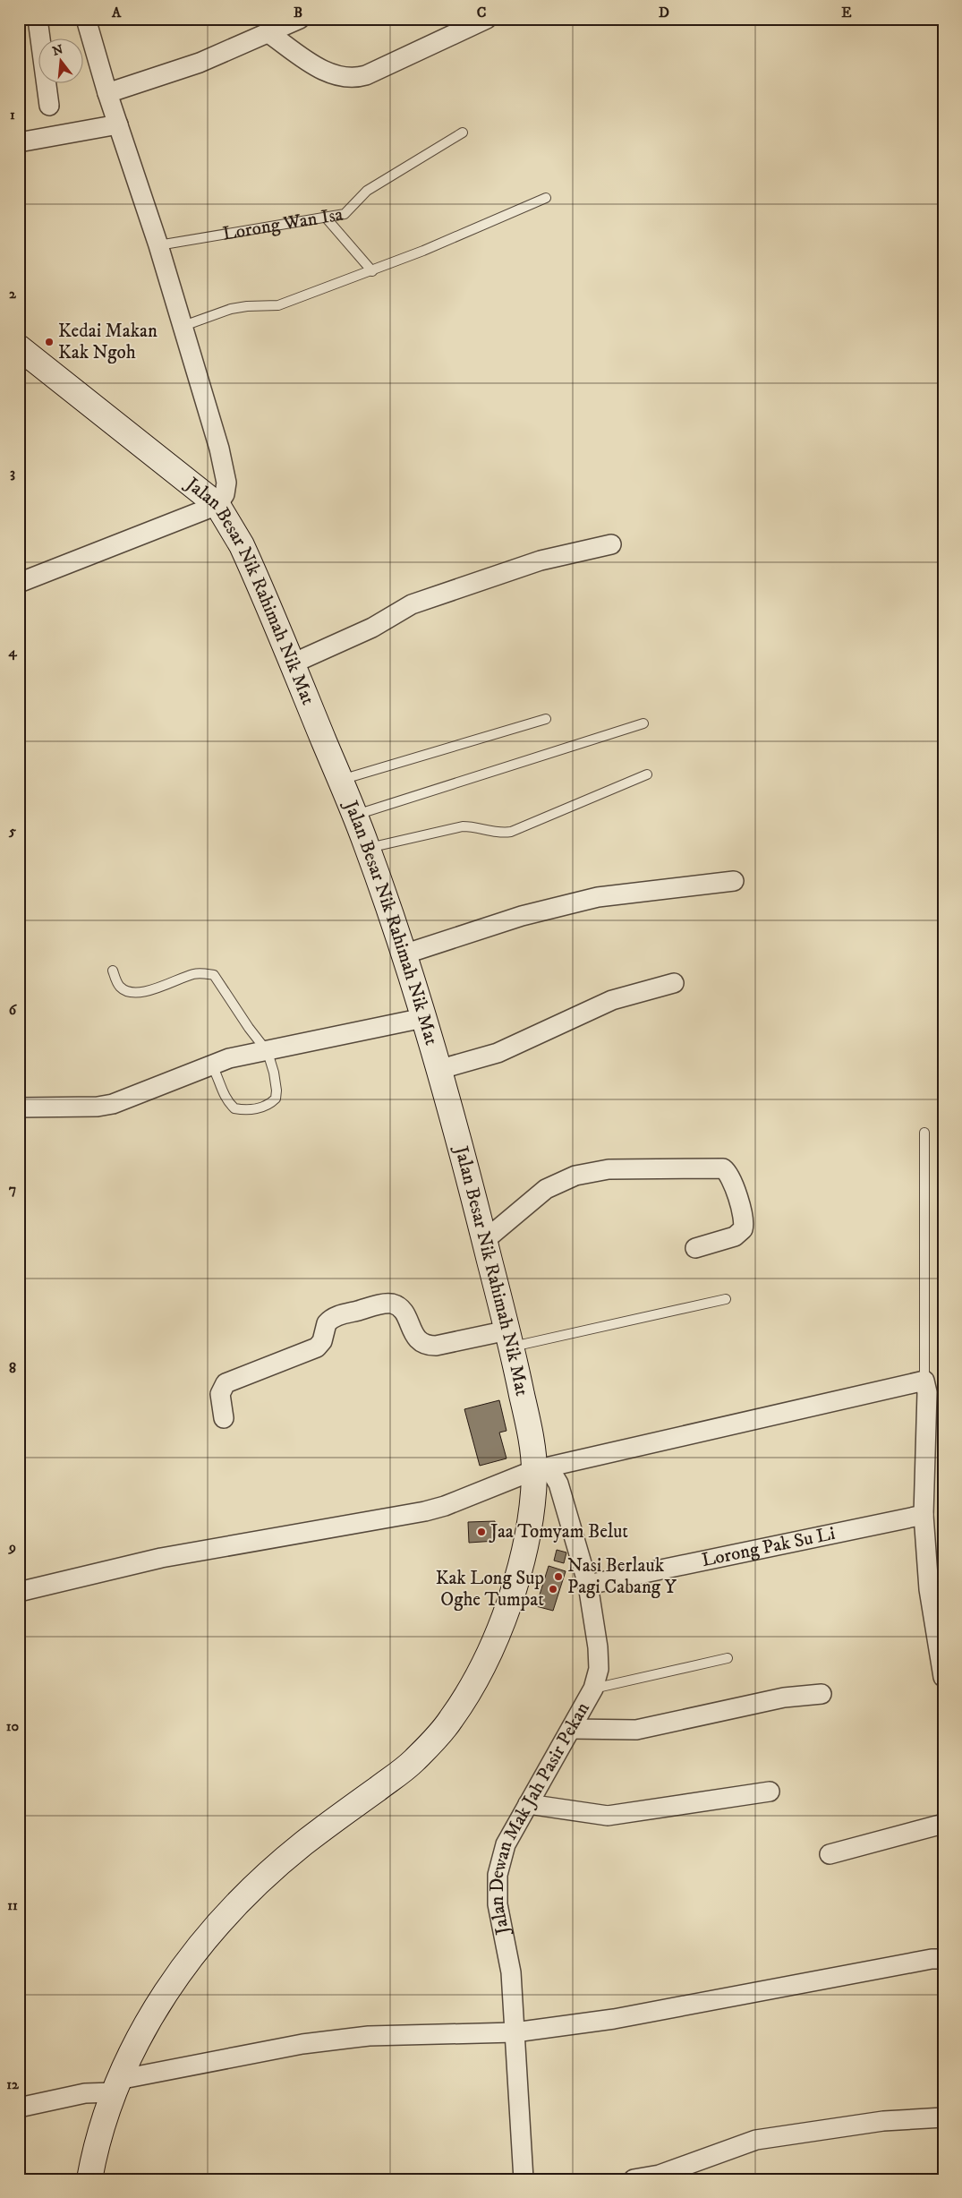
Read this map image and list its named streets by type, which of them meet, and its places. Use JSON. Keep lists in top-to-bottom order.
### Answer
{
  "streets": {
    "street": ["Jalan Besar Nik Rahimah Nik Mat", "Lorong Pak Su Li", "Jalan Dewan Mak Jah Pasir Pekan"],
    "lane": ["Lorong Wan Isa"]
  },
  "crossings": [
    ["Jalan Besar Nik Rahimah Nik Mat", "Jalan Dewan Mak Jah Pasir Pekan"],
    ["Lorong Pak Su Li", "Jalan Dewan Mak Jah Pasir Pekan"]
  ],
  "places": [
    "Kedai Makan Kak Ngoh",
    "Jaa Tomyam Belut",
    "Nasi Berlauk Pagi Cabang Y",
    "Kak Long Sup Oghe Tumpat"
  ],
  "north": "top",
  "grid": {
    "columns": [
      "A",
      "B",
      "C",
      "D",
      "E"
    ],
    "rows": [
      "1",
      "2",
      "3",
      "4",
      "5",
      "6",
      "7",
      "8",
      "9",
      "10",
      "11",
      "12"
    ]
  }
}
